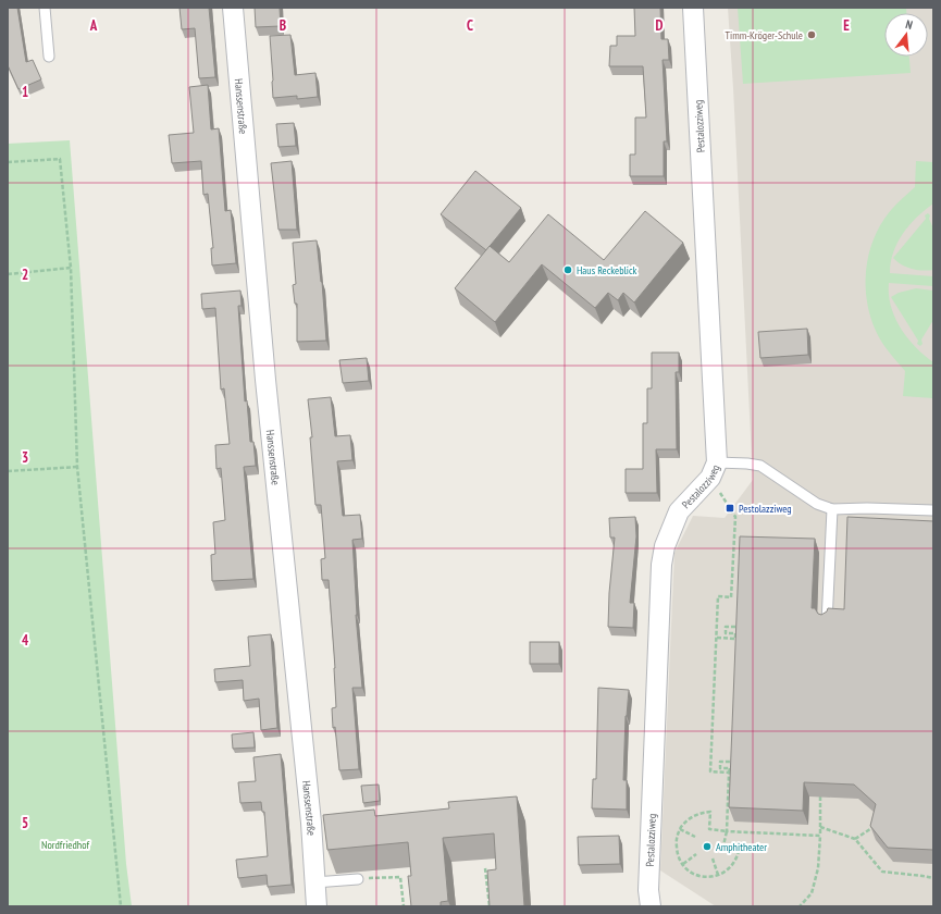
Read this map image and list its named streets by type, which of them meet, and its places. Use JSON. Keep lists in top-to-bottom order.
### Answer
{
  "streets": {
    "street": ["Hanssenstraße", "Pestalozziweg"]
  },
  "parks": ["Nordfriedhof"],
  "places": {
    "other": ["Timm-Kröger-Schule", "Haus Reckeblick", "Amphitheater"],
    "transit": ["Pestolazziweg"]
  },
  "north": "top",
  "grid": {
    "columns": [
      "A",
      "B",
      "C",
      "D",
      "E"
    ],
    "rows": [
      "1",
      "2",
      "3",
      "4",
      "5"
    ]
  }
}
